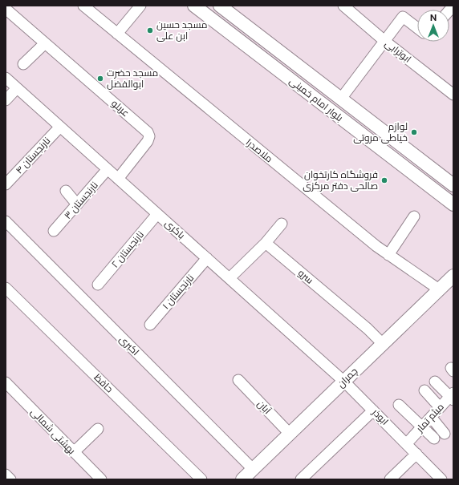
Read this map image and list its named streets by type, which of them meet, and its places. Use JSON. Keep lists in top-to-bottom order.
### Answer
{
  "streets": {
    "main road": ["بلوار امام خمینی", "چمران"],
    "street": [
      "ابوترابی",
      "عربلو",
      "ملاصدرا",
      "نارنجستان ۴",
      "نارنجستان ۳",
      "باکری",
      "نارنجستان ۲",
      "سرو",
      "نارنجستان ۱",
      "اکبری",
      "حافظ",
      "آبان",
      "ابوذر",
      "میثم تمار",
      "بهشتی شمالی"
    ]
  },
  "crossings": [
    ["عربلو", "باکری"],
    ["ملاصدرا", "چمران"],
    ["نارنجستان ۴", "باکری"],
    ["نارنجستان ۳", "باکری"],
    ["باکری", "نارنجستان ۲"],
    ["باکری", "نارنجستان ۱"],
    ["باکری", "چمران"],
    ["باکری", "ابوذر"],
    ["سرو", "چمران"],
    ["اکبری", "چمران"],
    ["چمران", "آبان"],
    ["چمران", "ابوذر"],
    ["ابوذر", "میثم تمار"]
  ],
  "places": [
    "مسجد حسین ابن علی",
    "مسجد حضرت ابوالفضل",
    "لوازم خیاطی مروتی",
    "فروشگاه کارتخوان صالحی دفتر مرکزی"
  ],
  "north": "top"
}
